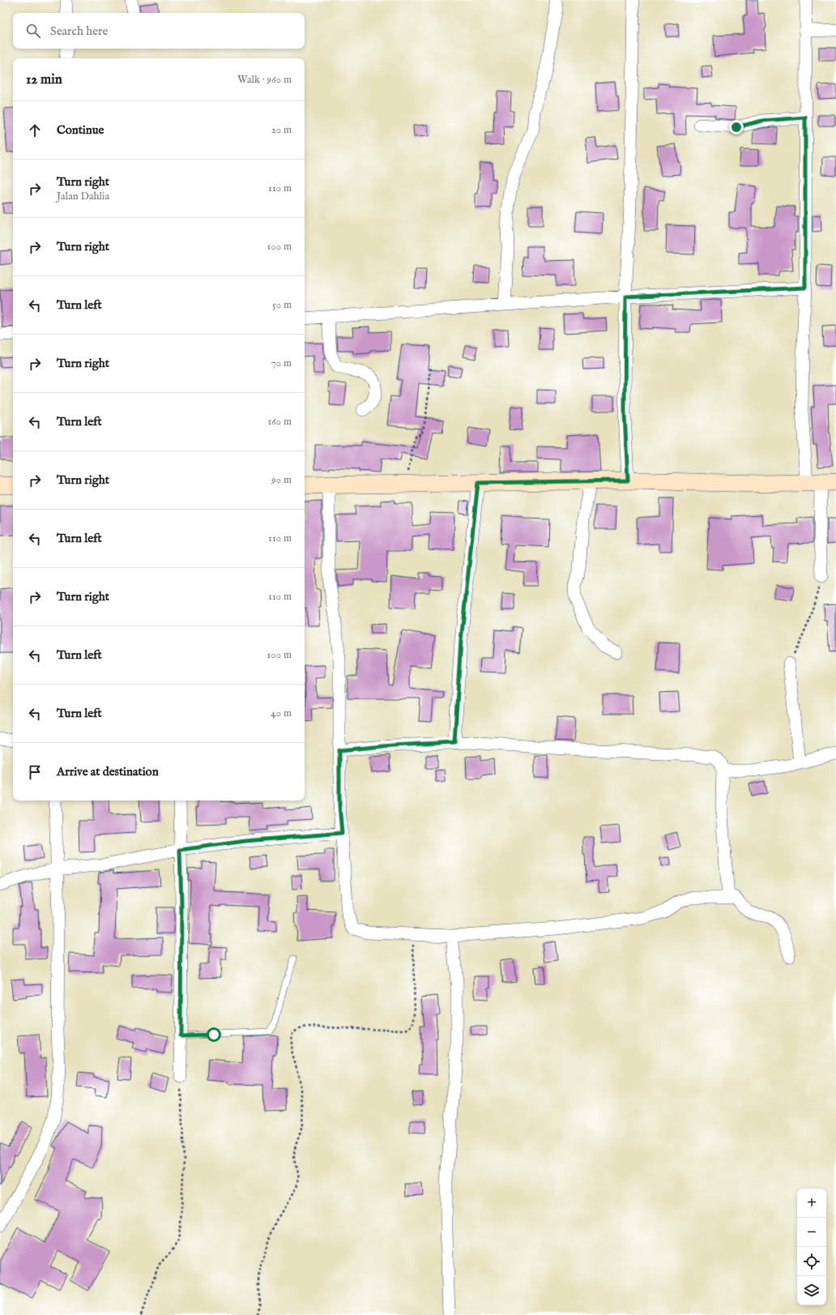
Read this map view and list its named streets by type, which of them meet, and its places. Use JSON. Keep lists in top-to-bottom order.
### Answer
{
  "page": {
    "search": "Search here",
    "heading": ["12 min", "Walk · 960 m"],
    "list": [
      ["Continue", "20 m"],
      ["Turn right", "Jalan Dahlia", "110 m"],
      ["Turn right", "100 m"],
      ["Turn left", "50 m"],
      ["Turn right", "70 m"],
      ["Turn left", "160 m"],
      ["Turn right", "90 m"],
      ["Turn left", "110 m"],
      ["Turn right", "110 m"],
      ["Turn left", "100 m"],
      ["Turn left", "40 m"],
      "Arrive at destination"
    ],
    "map_buttons": ["+", "−"]
  }
}
